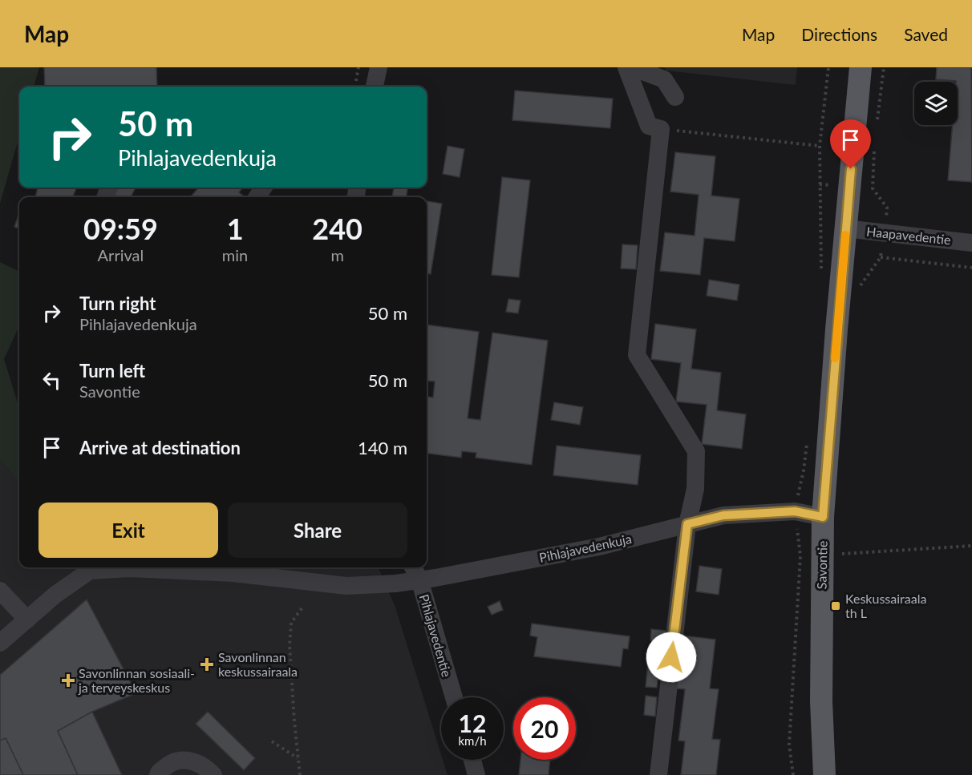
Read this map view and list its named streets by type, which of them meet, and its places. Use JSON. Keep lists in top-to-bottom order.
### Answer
{
  "streets": {
    "main road": ["Savontie"],
    "street": ["Haapavedentie", "Pihlajavedenkuja", "Pihlajavedentie"]
  },
  "crossings": [
    ["Haapavedentie", "Savontie"],
    ["Pihlajavedenkuja", "Savontie"],
    ["Pihlajavedenkuja", "Pihlajavedentie"]
  ],
  "places": {
    "transit": ["Keskussairaala th L"],
    "health": ["Savonlinnan keskussairaala", "Savonlinnan sosiaali- ja terveyskeskus"]
  },
  "page": {
    "header": "Map",
    "nav": ["Map", "Directions", "Saved"],
    "turn": ["50 m", "Pihlajavedenkuja"],
    "eta": [
      "09:59",
      "Arrival",
      "1",
      "min",
      "240",
      "m"
    ],
    "list": [
      {
        "name": "Turn right",
        "note": "Pihlajavedenkuja",
        "value": "50 m"
      },
      {
        "name": "Turn left",
        "note": "Savontie",
        "value": "50 m"
      },
      {
        "name": "Arrive at destination",
        "value": "140 m"
      }
    ],
    "buttons": ["Exit", "Share"],
    "speed": "12 km/h",
    "limit": "20"
  }
}
